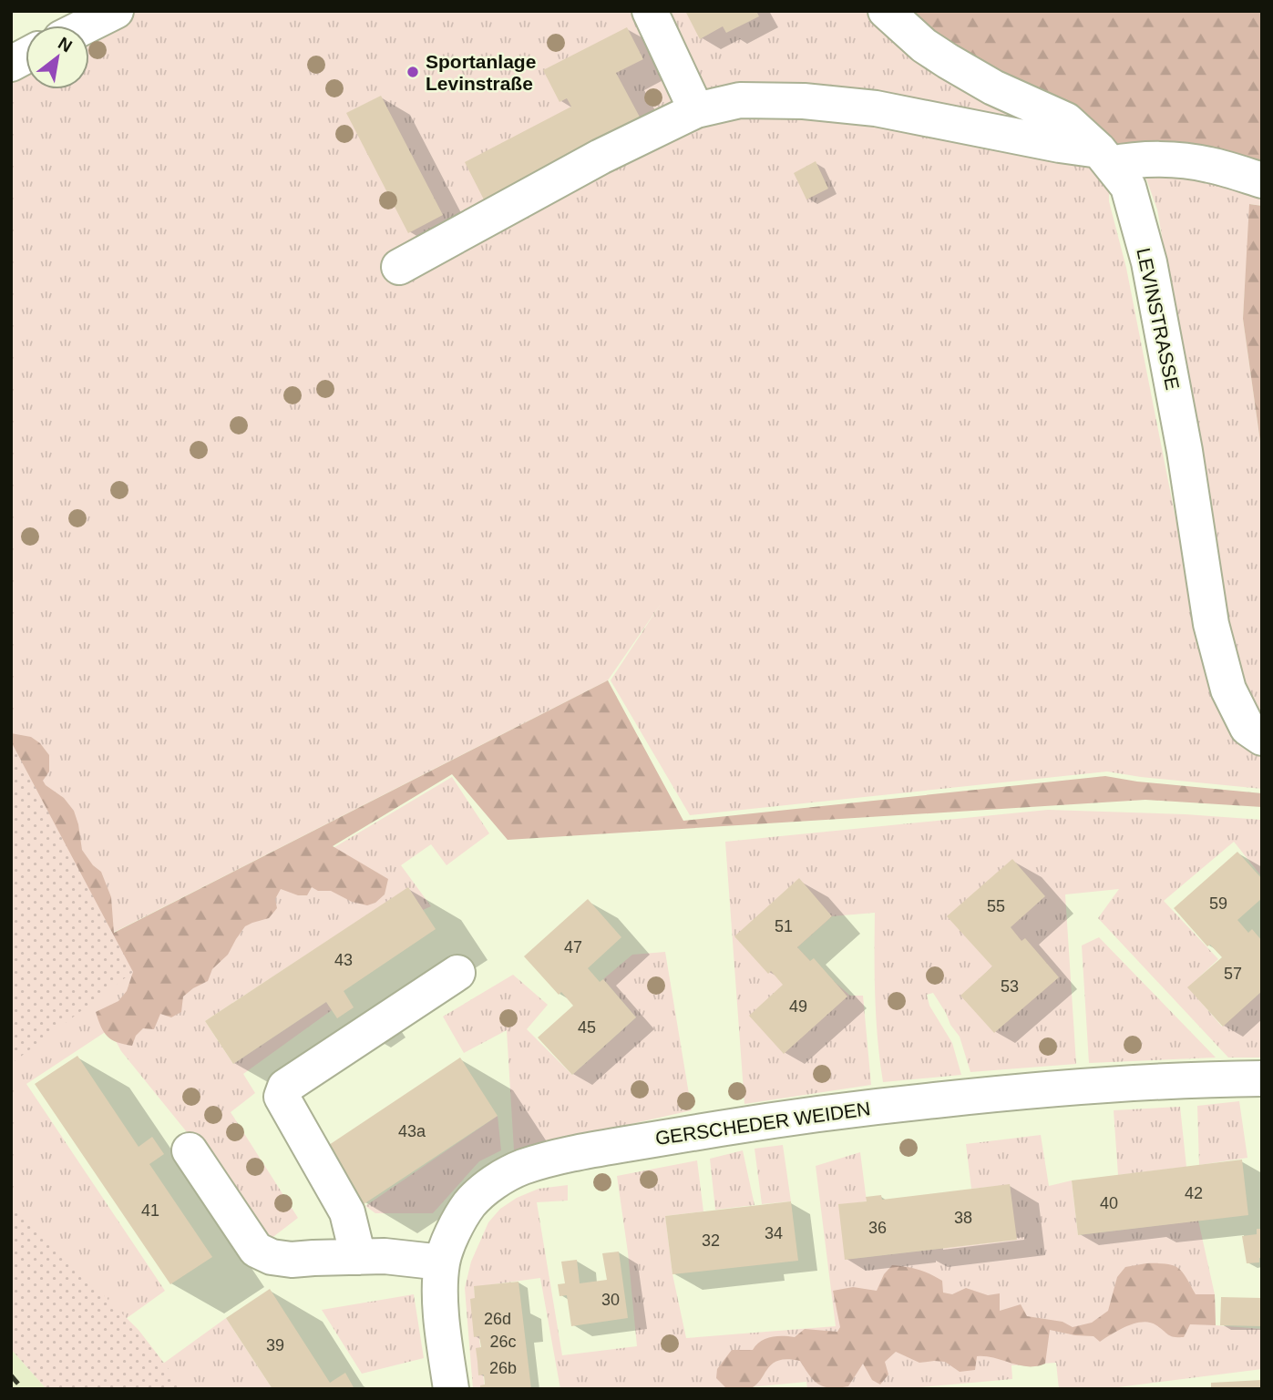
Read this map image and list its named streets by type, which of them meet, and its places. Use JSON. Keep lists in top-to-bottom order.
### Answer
{
  "streets": {
    "street": ["LEVINSTRASSE", "GERSCHEDER WEIDEN"]
  },
  "places": ["Sportanlage Levinstraße"],
  "house_numbers": [
    "59",
    "55",
    "51",
    "47",
    "43",
    "57",
    "53",
    "49",
    "45",
    "43a",
    "42",
    "40",
    "41",
    "38",
    "36",
    "34",
    "32",
    "30",
    "26d",
    "26c",
    "39",
    "26b"
  ],
  "north": "top right"
}
